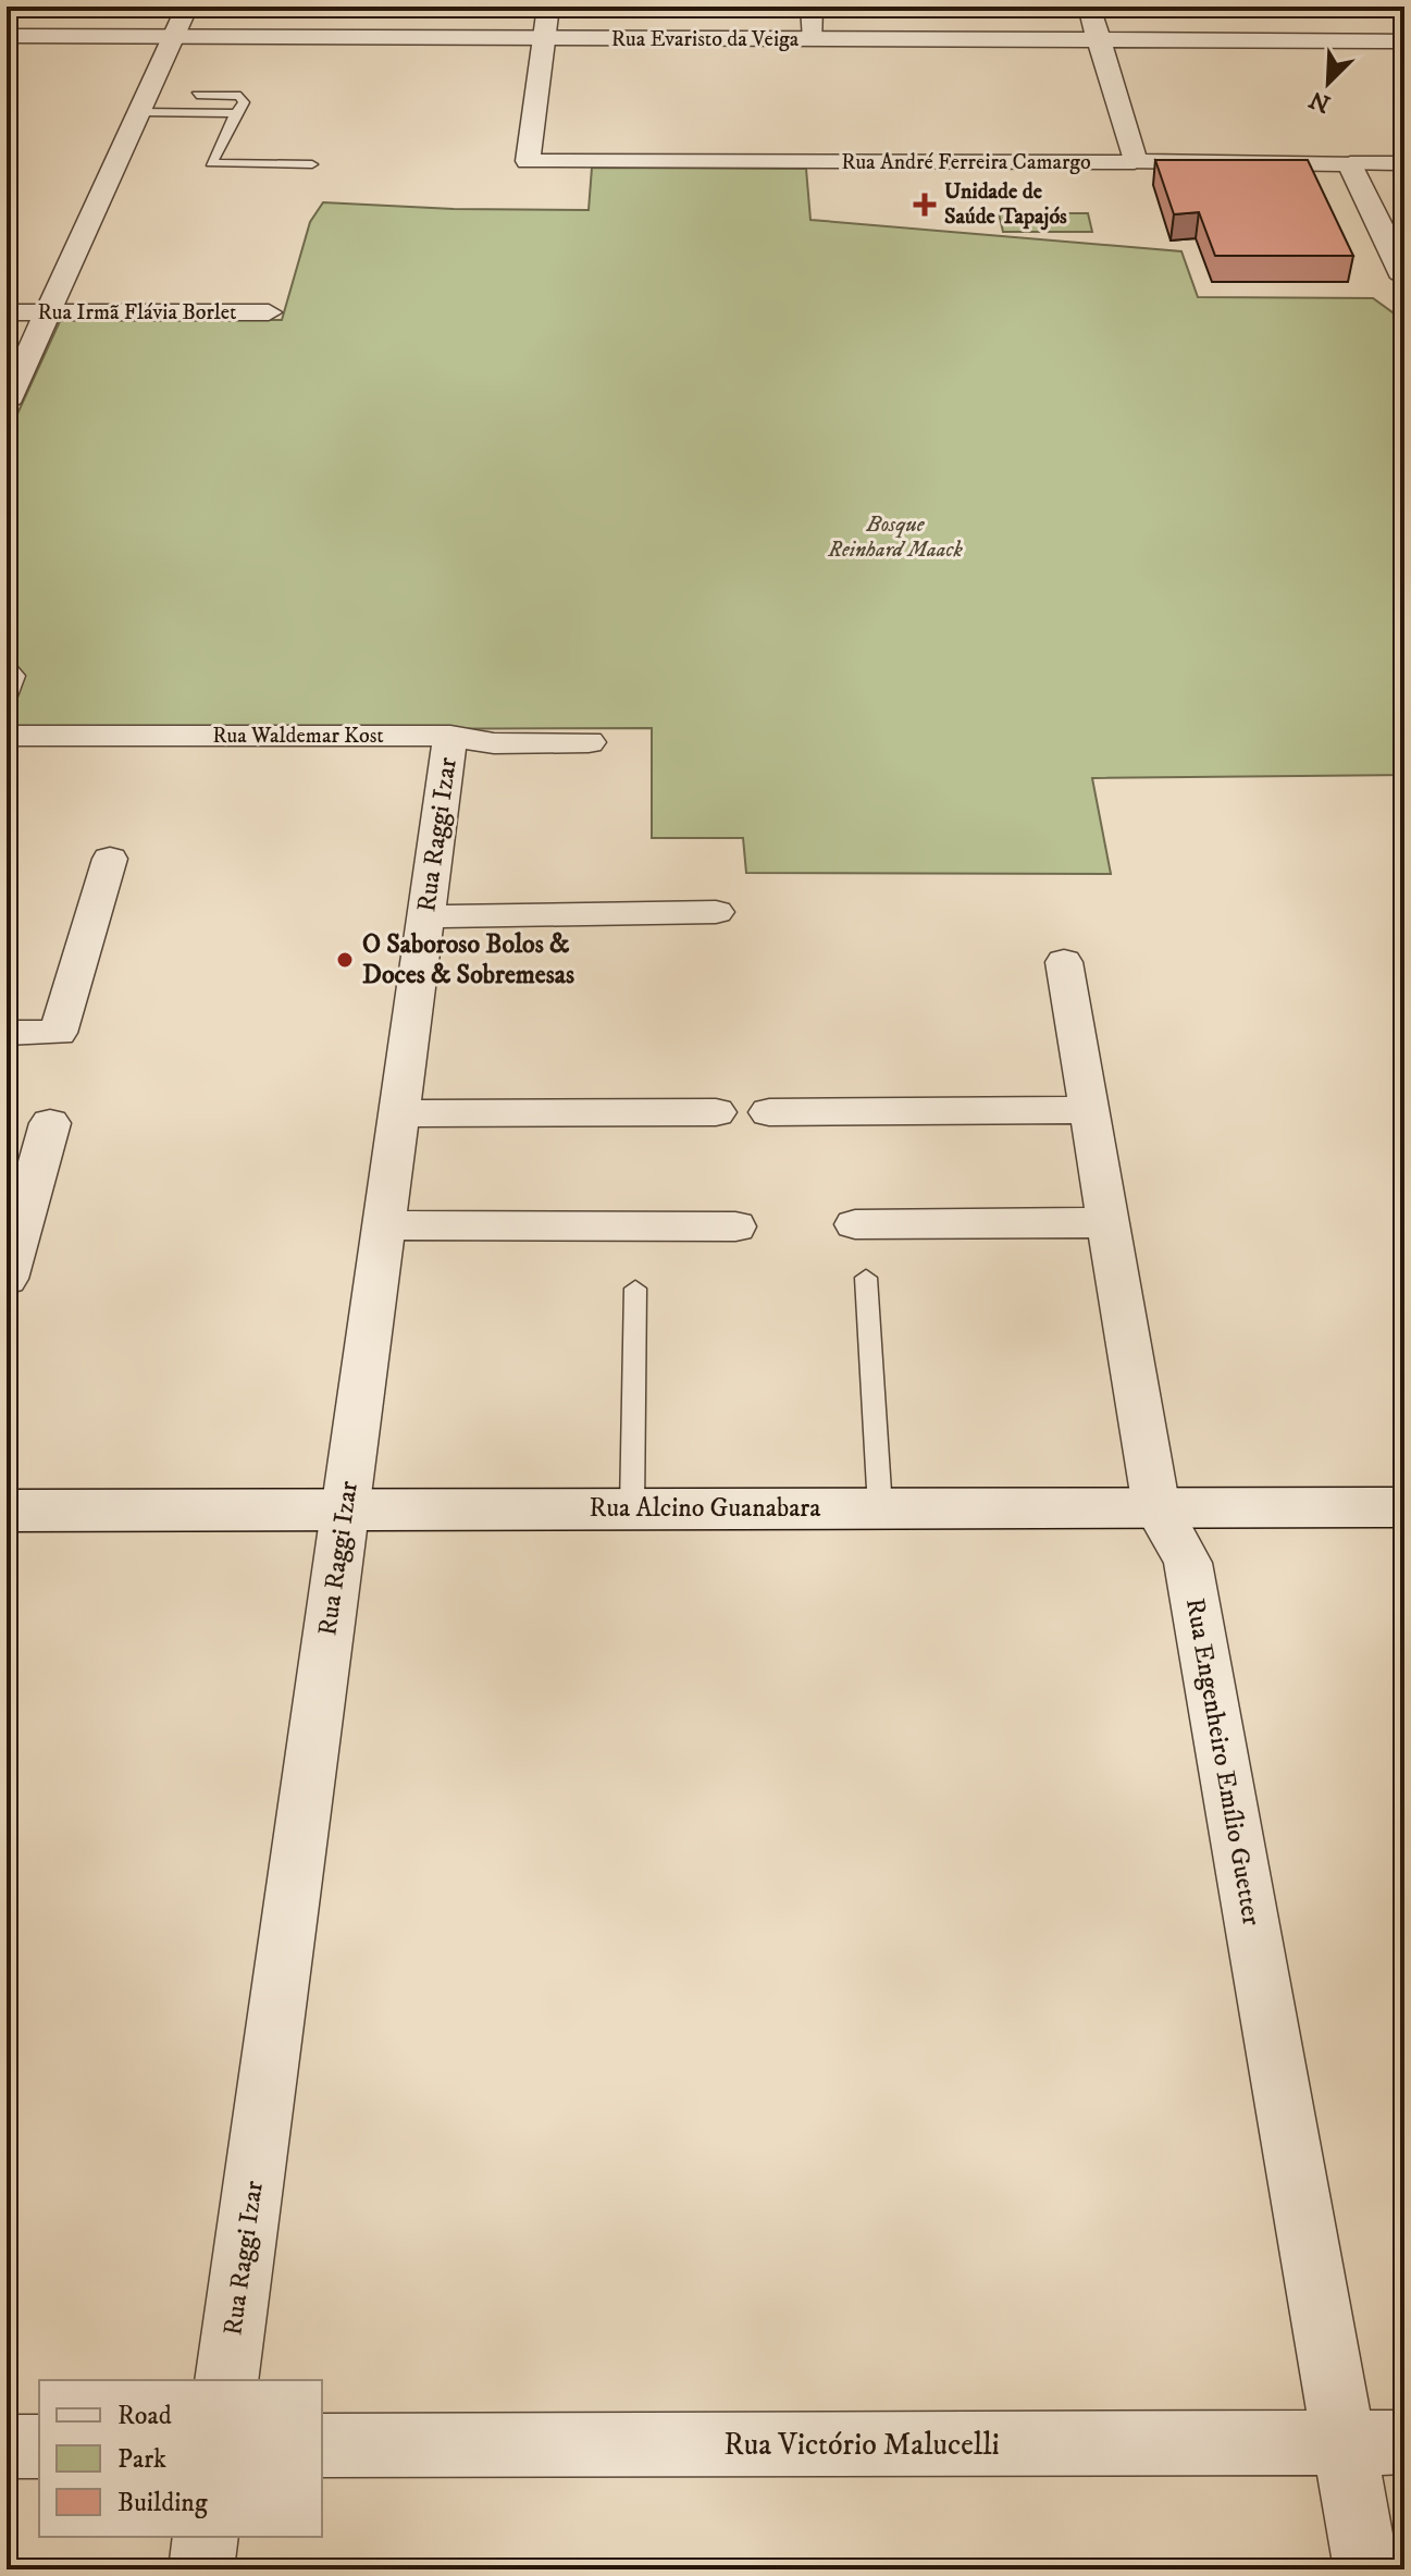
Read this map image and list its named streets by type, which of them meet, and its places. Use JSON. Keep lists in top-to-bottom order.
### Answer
{
  "streets": {
    "street": [
      "Rua Evaristo da Veiga",
      "Rua André Ferreira Camargo",
      "Rua Irmã Flávia Borlet",
      "Rua Waldemar Kost",
      "Rua Raggi Izar",
      "Rua Alcino Guanabara",
      "Rua Engenheiro Emílio Guetter",
      "Rua Victório Malucelli"
    ]
  },
  "crossings": [
    ["Rua Evaristo da Veiga", "Rua André Ferreira Camargo"],
    ["Rua Waldemar Kost", "Rua Raggi Izar"],
    ["Rua Raggi Izar", "Rua Alcino Guanabara"],
    ["Rua Alcino Guanabara", "Rua Engenheiro Emílio Guetter"],
    ["Rua Engenheiro Emílio Guetter", "Rua Victório Malucelli"]
  ],
  "parks": ["Bosque Reinhard Maack"],
  "places": {
    "health": ["Unidade de Saúde Tapajós"],
    "other": ["O Saboroso Bolos & Doces & Sobremesas"]
  },
  "legend": ["Road", "Park", "Building"],
  "north": "bottom left"
}
